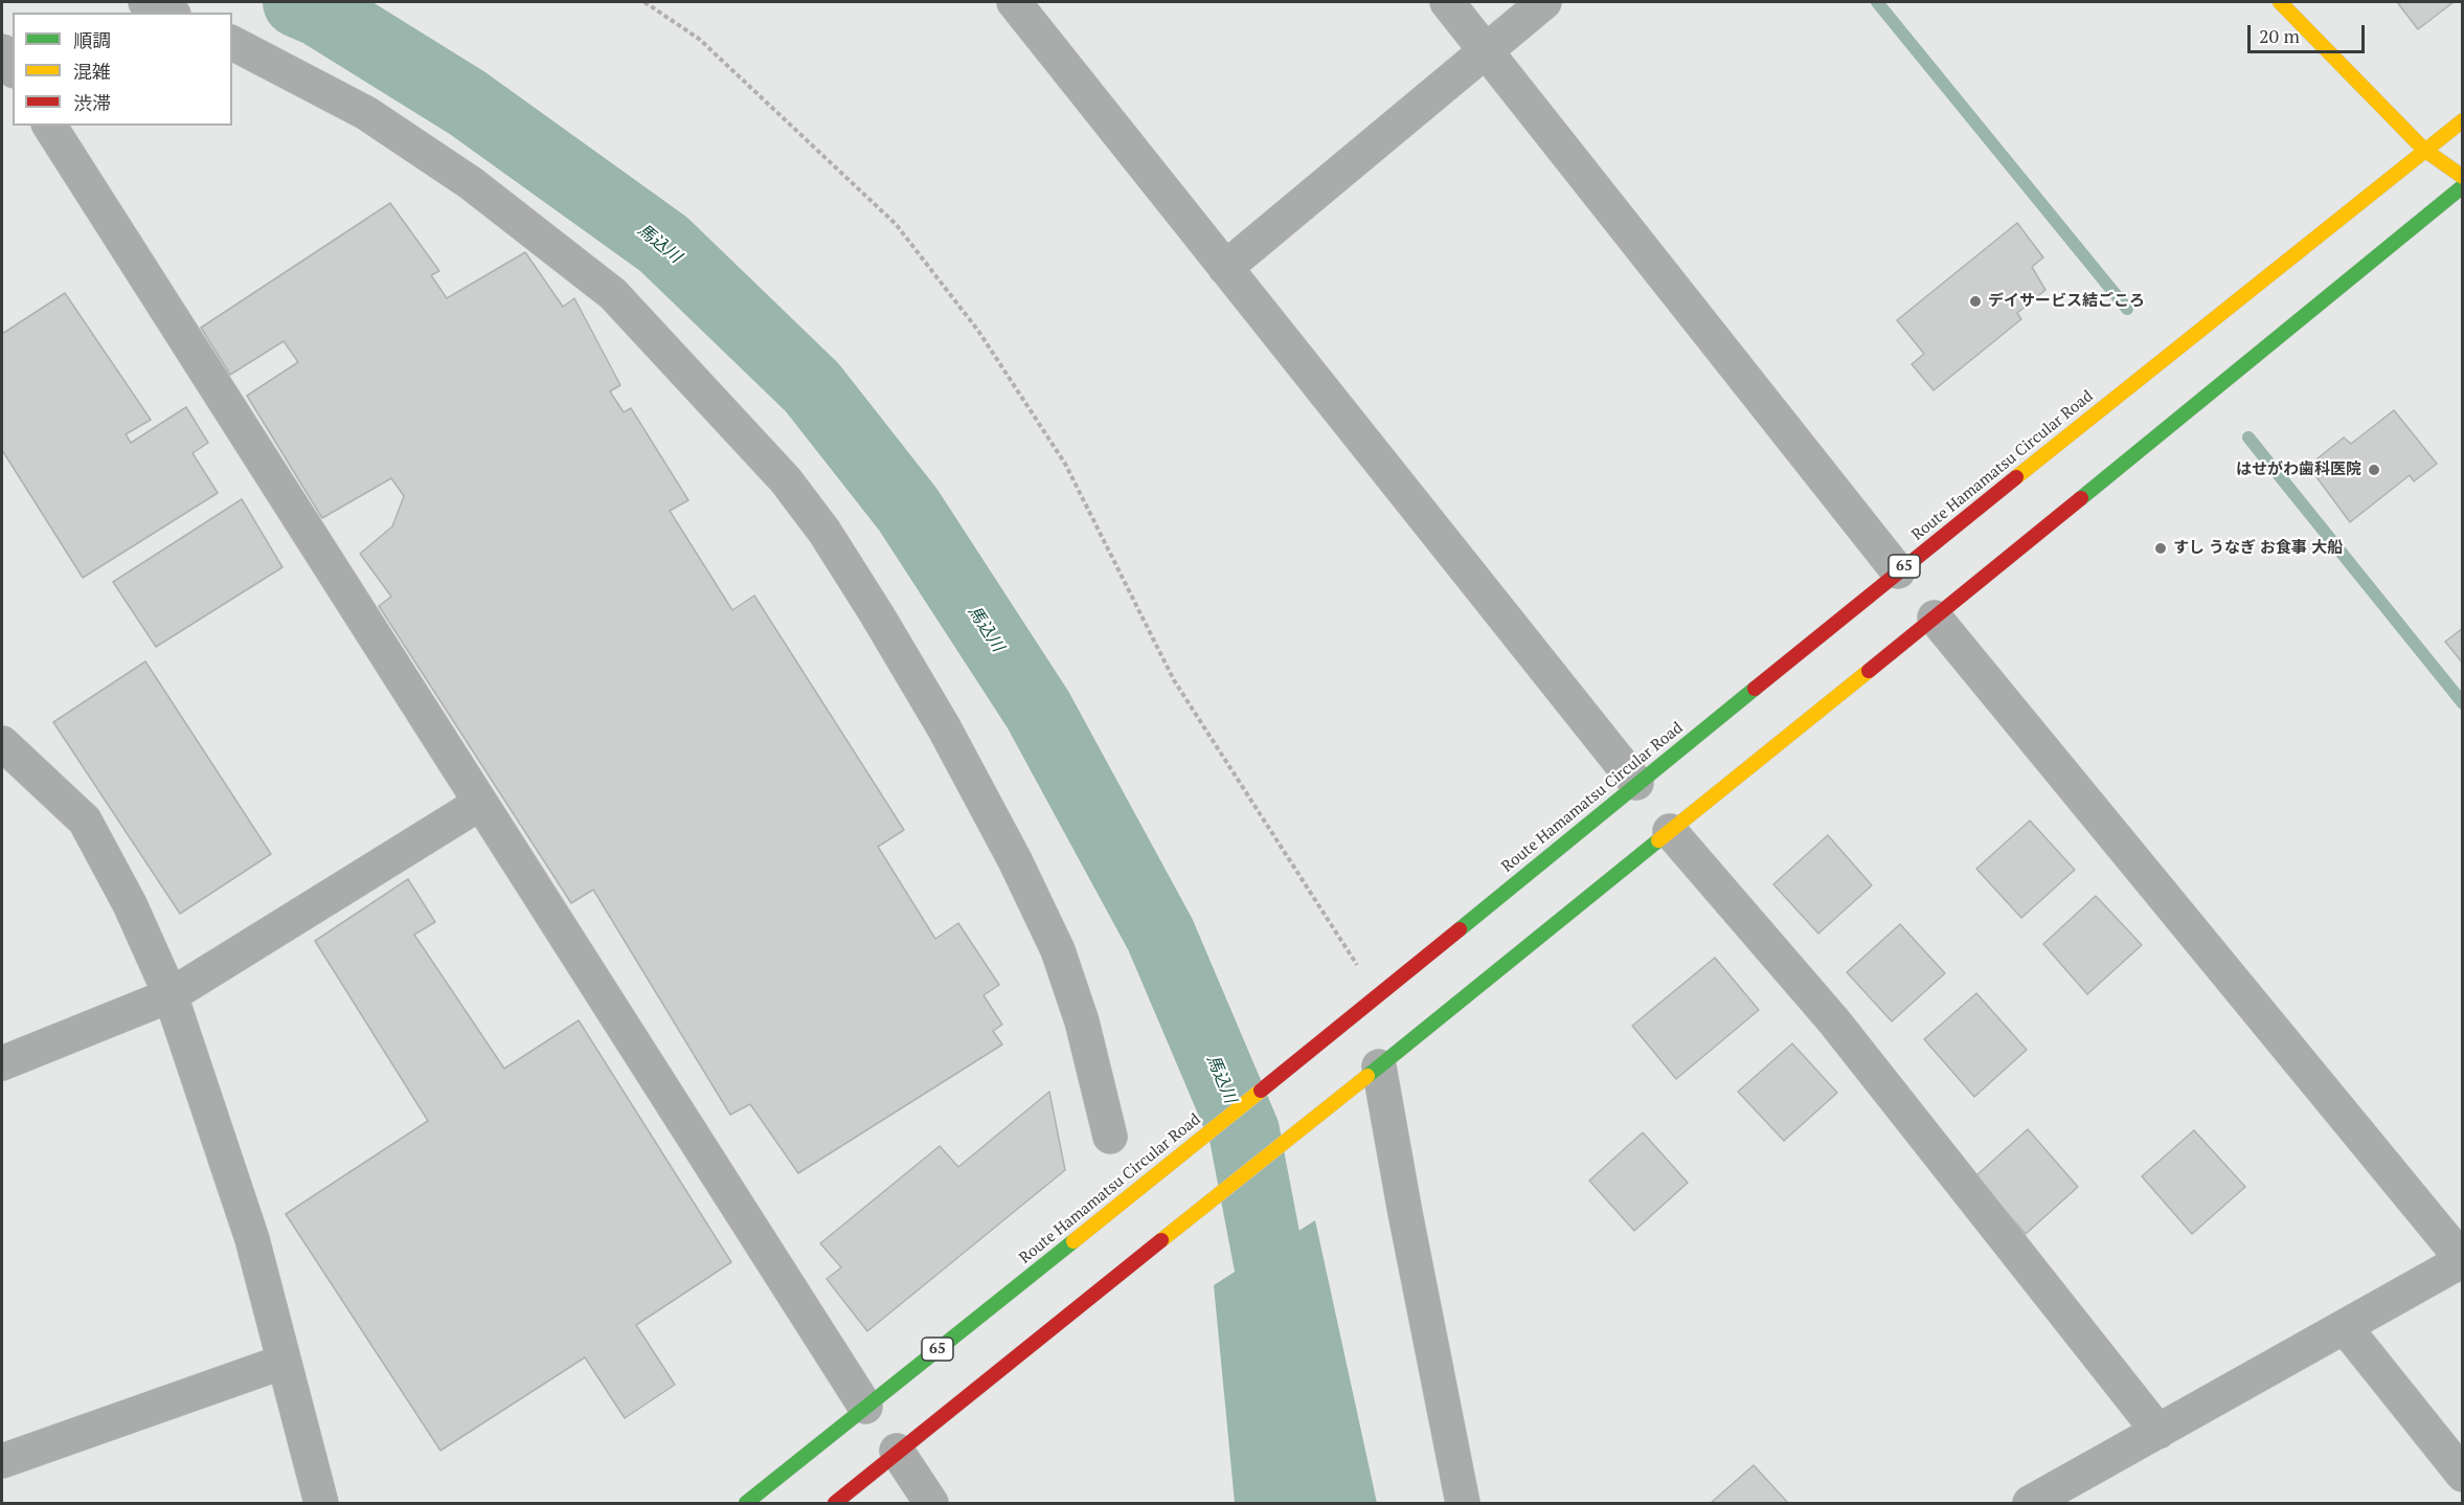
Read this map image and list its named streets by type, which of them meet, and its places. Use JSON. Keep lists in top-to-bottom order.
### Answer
{
  "streets": {
    "main road": ["Route Hamamatsu Circular Road", "65"]
  },
  "water": ["馬込川"],
  "places": ["デイサービス結ごころ", "はせがわ歯科医院", "すし うなぎ お食事 大船"],
  "legend": ["順調", "混雑", "渋滞"],
  "scale_bar": "20 m"
}
